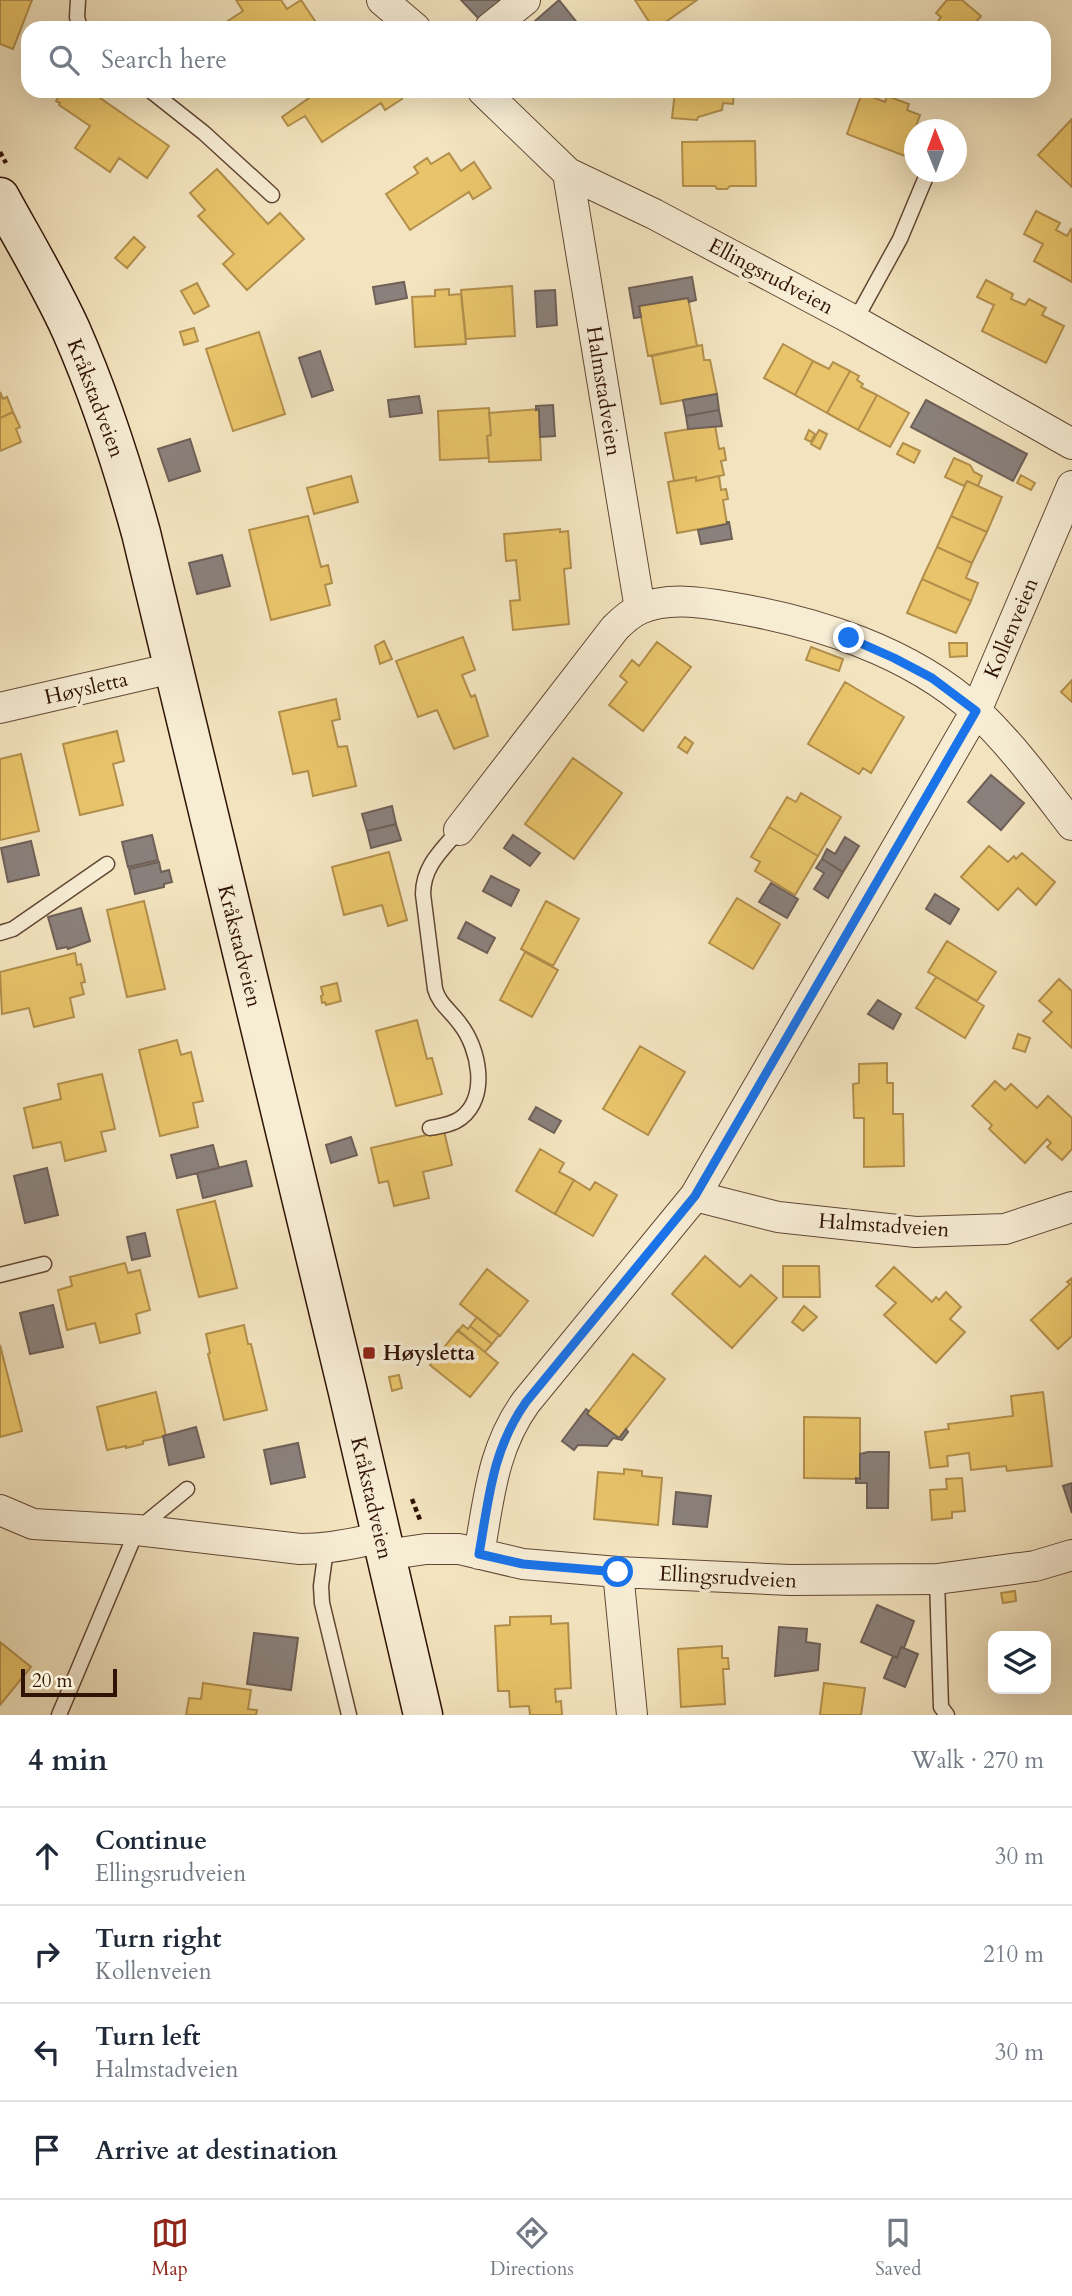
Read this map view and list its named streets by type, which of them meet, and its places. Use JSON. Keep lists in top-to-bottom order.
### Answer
{
  "streets": {
    "main road": ["Kråkstadveien"],
    "street": [
      "Ellingsrudveien",
      "Halmstadveien",
      "Kollenveien",
      "Høysletta"
    ]
  },
  "crossings": [
    ["Ellingsrudveien", "Halmstadveien"],
    ["Ellingsrudveien", "Kråkstadveien"],
    ["Ellingsrudveien", "Kollenveien"],
    ["Halmstadveien", "Kollenveien"],
    ["Kråkstadveien", "Høysletta"]
  ],
  "places": {
    "transit": ["Høysletta"]
  },
  "scale_bar": "20 m",
  "north": "top",
  "page": {
    "search": "Search here",
    "scale": "20 m",
    "heading": ["4 min", "Walk · 270 m"],
    "list": [
      ["Continue", "Ellingsrudveien", "30 m"],
      ["Turn right", "Kollenveien", "210 m"],
      ["Turn left", "Halmstadveien", "30 m"],
      "Arrive at destination"
    ],
    "nav": ["Map", "Directions", "Saved"]
  }
}
